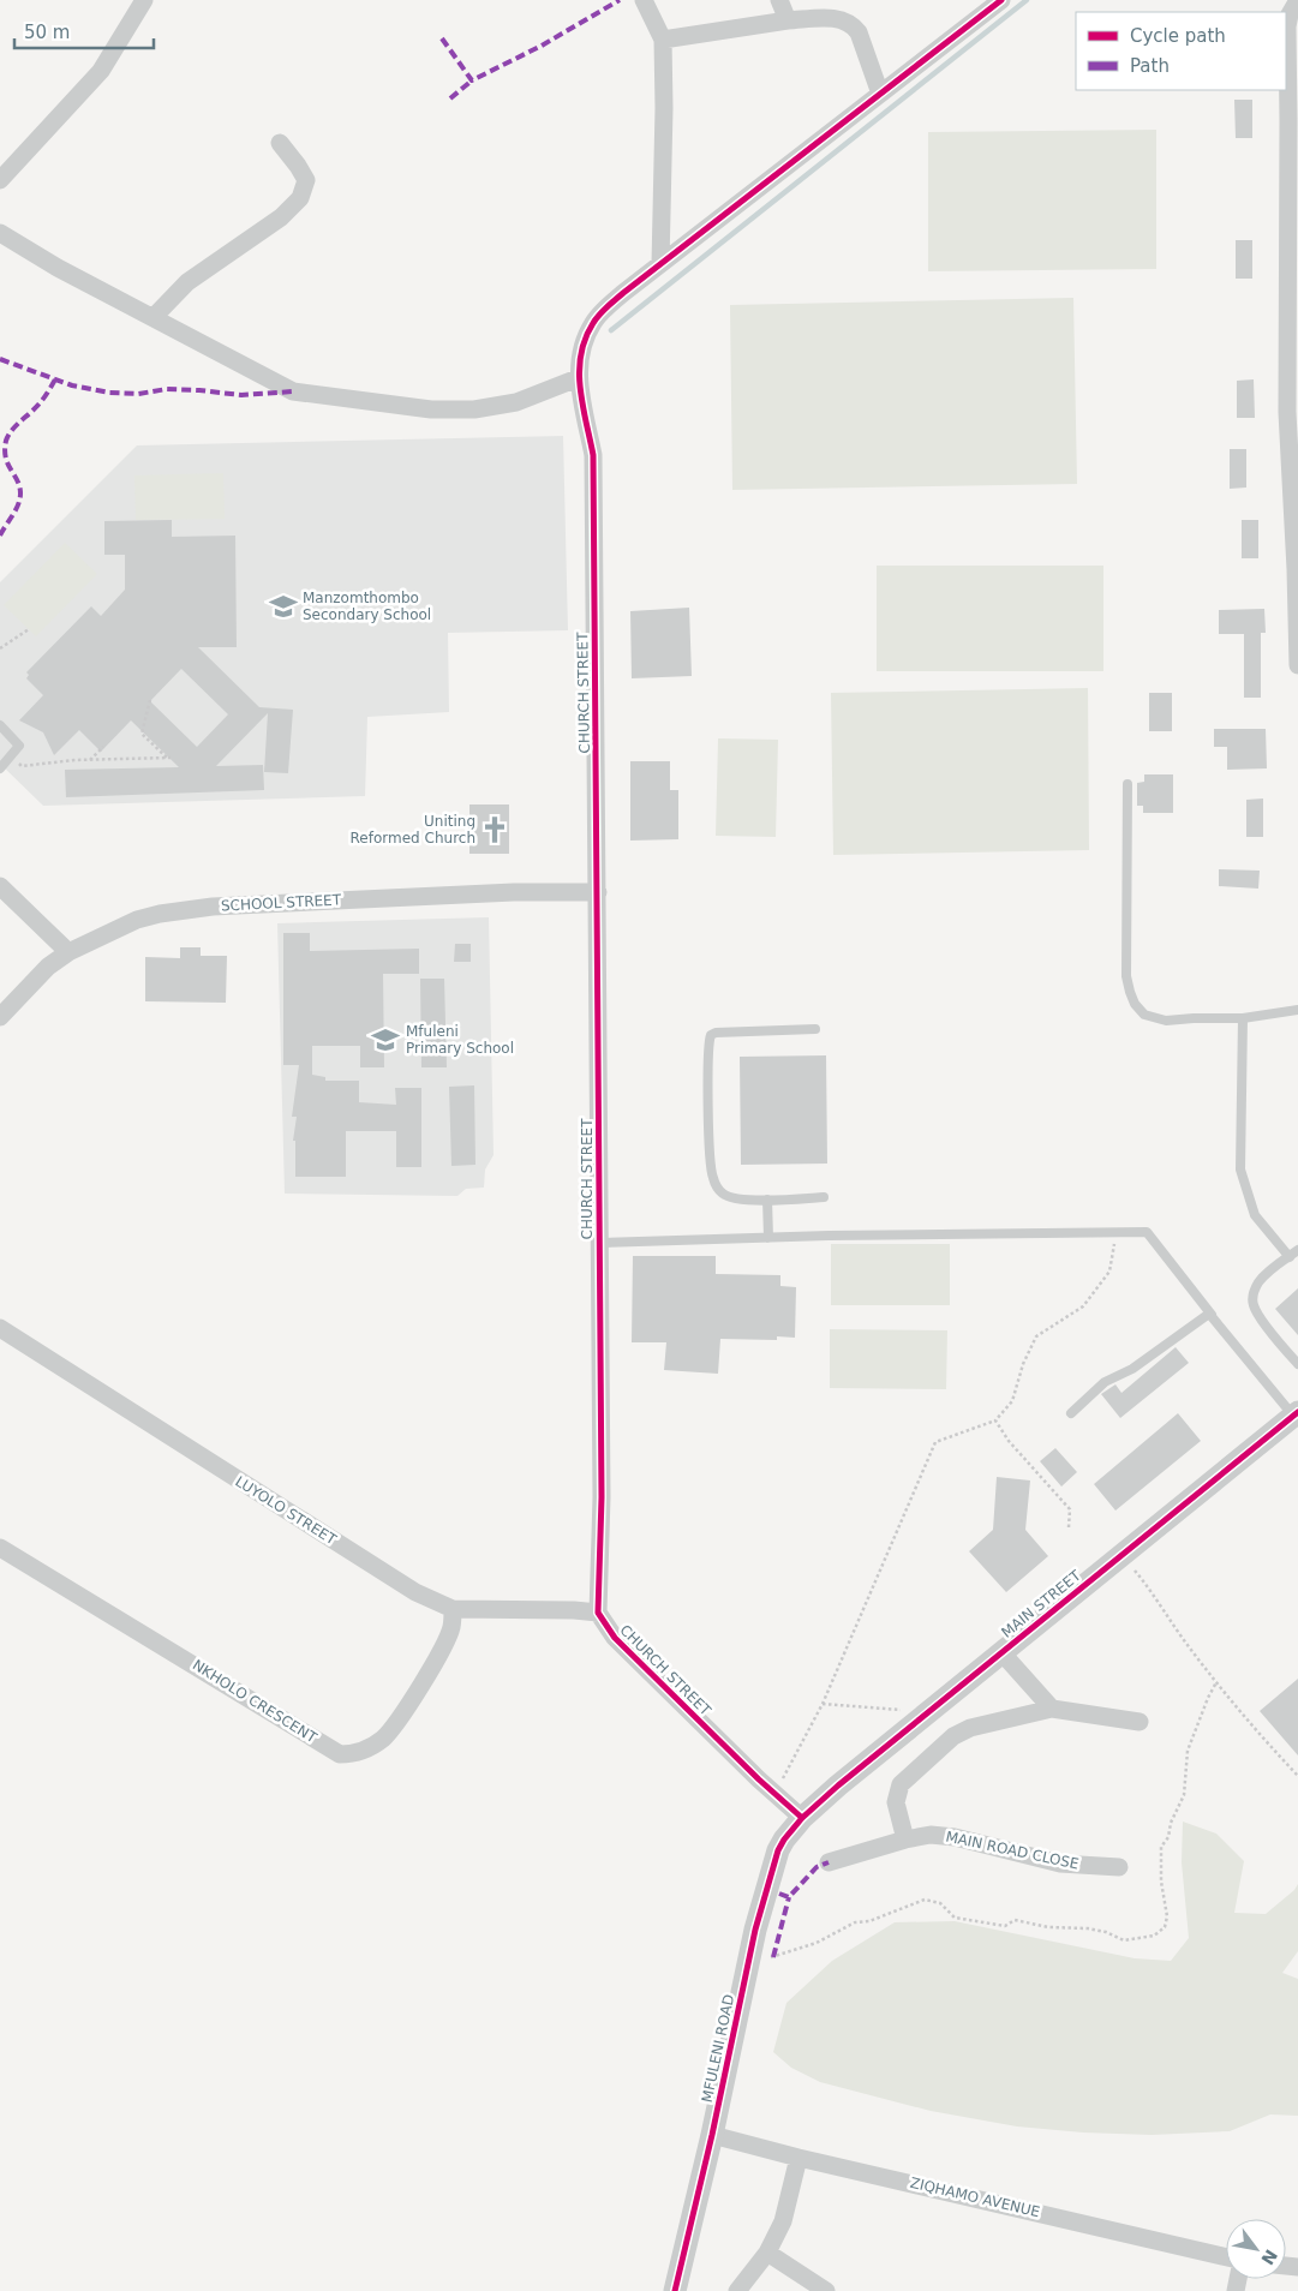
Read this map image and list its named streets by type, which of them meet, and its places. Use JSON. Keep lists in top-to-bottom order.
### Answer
{
  "streets": {
    "street": [
      "CHURCH STREET",
      "SCHOOL STREET",
      "LUYOLO STREET",
      "MAIN STREET",
      "NKHOLO CRESCENT",
      "MAIN ROAD CLOSE",
      "MFULENI ROAD",
      "ZIQHAMO AVENUE"
    ]
  },
  "crossings": [
    ["CHURCH STREET", "SCHOOL STREET"],
    ["CHURCH STREET", "LUYOLO STREET"],
    ["CHURCH STREET", "MAIN STREET"],
    ["CHURCH STREET", "MFULENI ROAD"],
    ["LUYOLO STREET", "NKHOLO CRESCENT"],
    ["MAIN STREET", "MFULENI ROAD"],
    ["MFULENI ROAD", "ZIQHAMO AVENUE"]
  ],
  "places": {
    "school or university": ["Manzomthombo Secondary School", "Mfuleni Primary School"],
    "church": ["Uniting Reformed Church"]
  },
  "legend": ["Cycle path", "Path"],
  "scale_bar": "50 m",
  "north": "bottom right"
}
